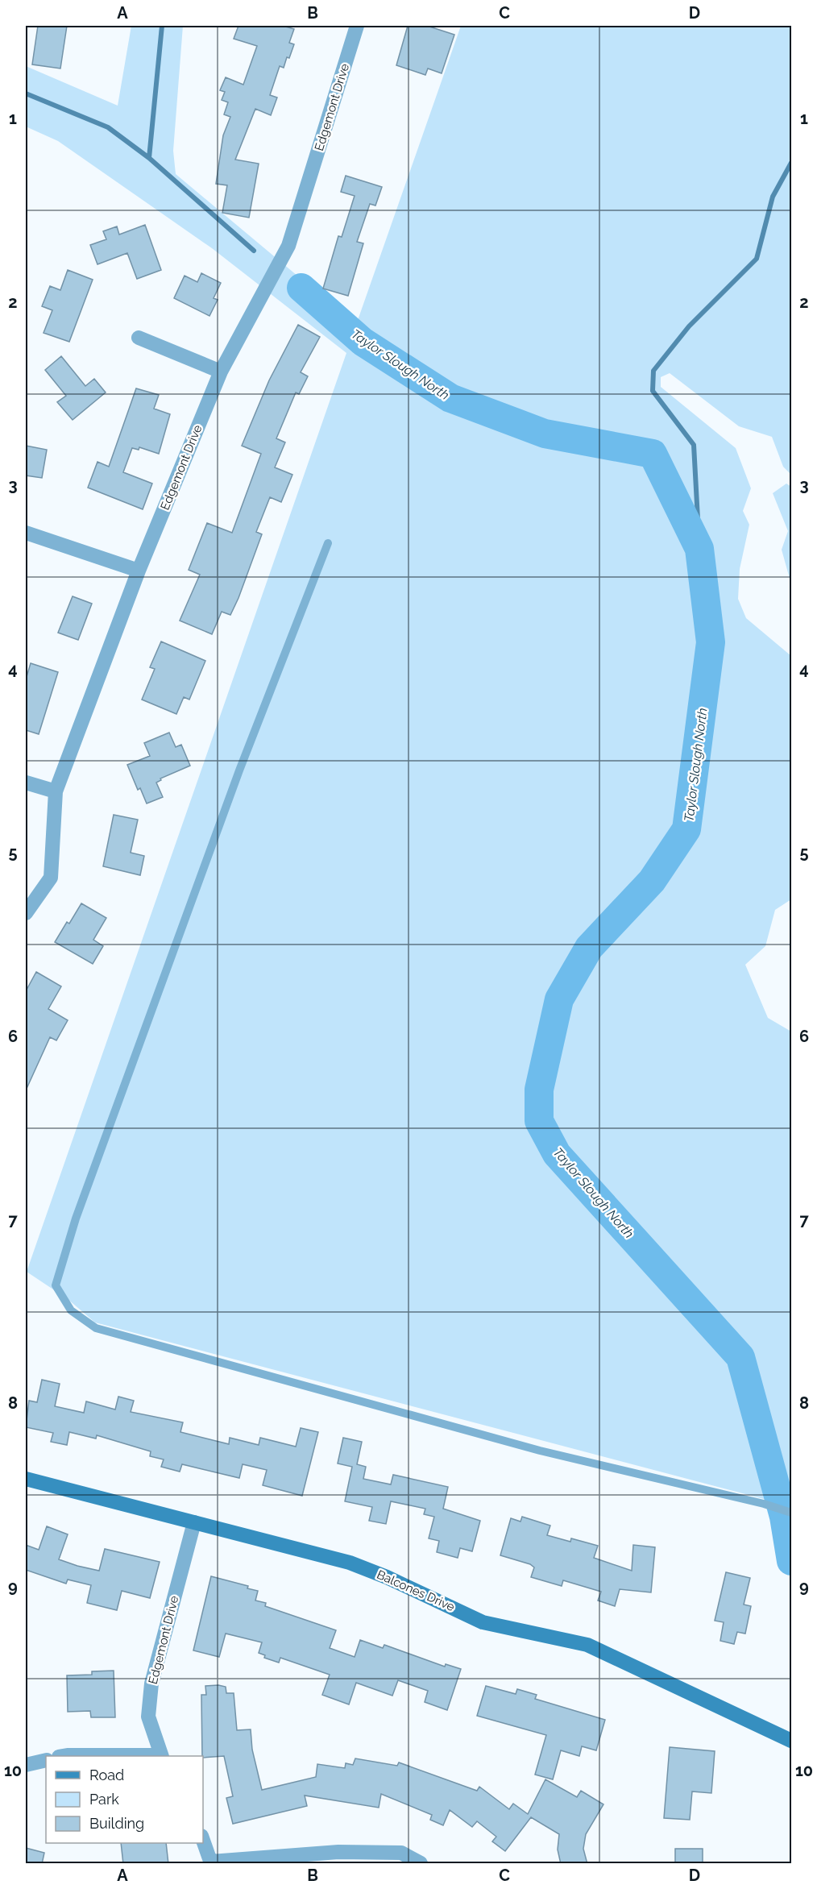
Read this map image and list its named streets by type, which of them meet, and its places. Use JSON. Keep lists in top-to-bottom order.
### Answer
{
  "streets": {
    "street": ["Edgemont Drive", "Balcones Drive"]
  },
  "crossings": [
    ["Edgemont Drive", "Balcones Drive"]
  ],
  "water": ["Taylor Slough North"],
  "legend": ["Road", "Park", "Building"],
  "grid": {
    "columns": [
      "A",
      "B",
      "C",
      "D"
    ],
    "rows": [
      "1",
      "2",
      "3",
      "4",
      "5",
      "6",
      "7",
      "8",
      "9",
      "10"
    ]
  }
}
